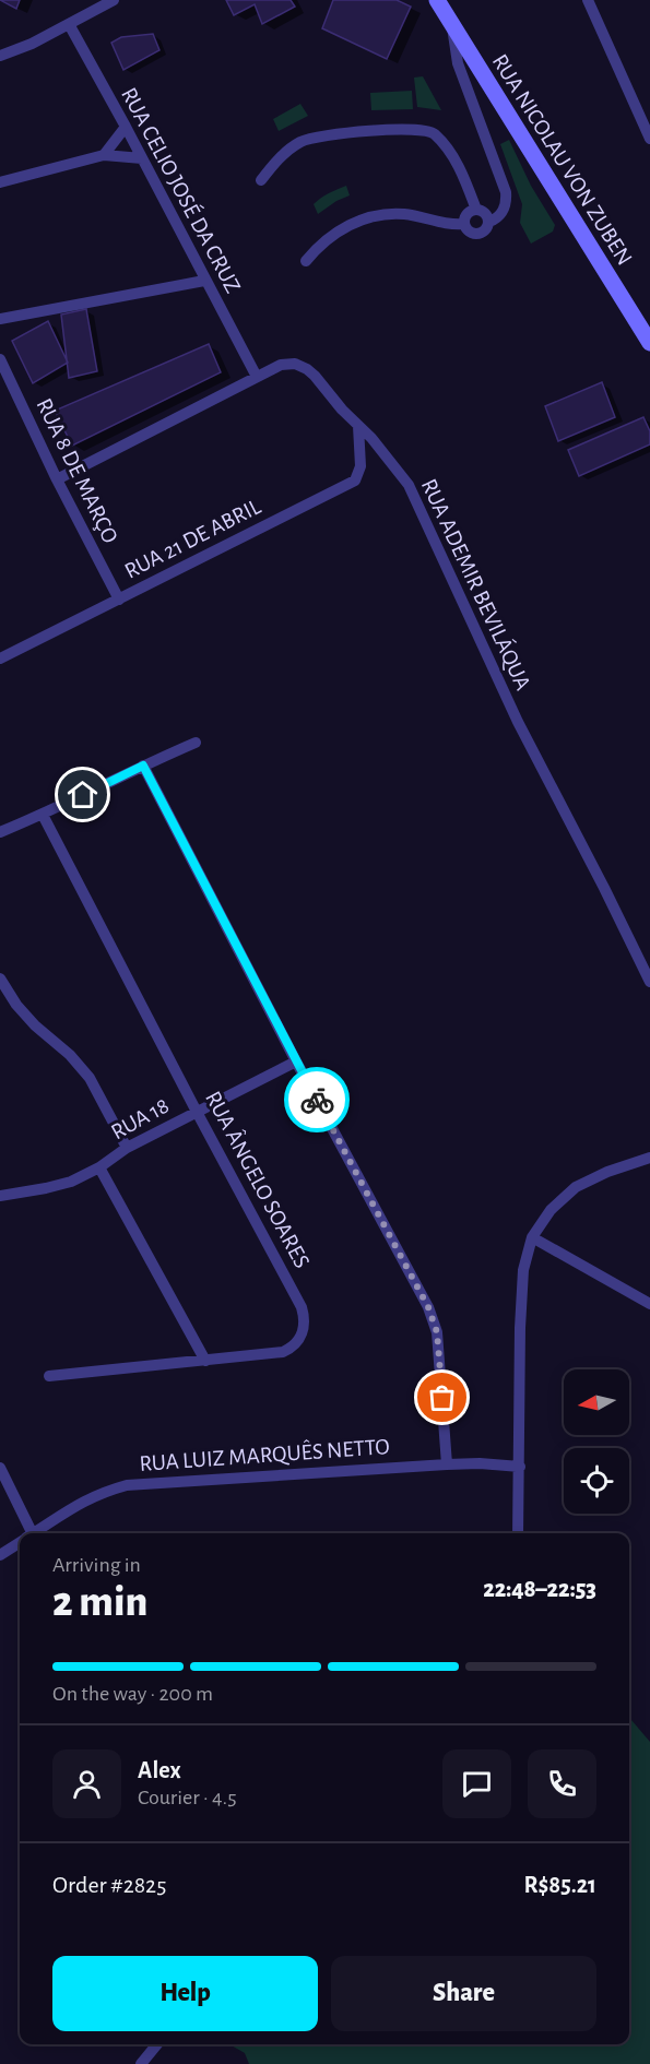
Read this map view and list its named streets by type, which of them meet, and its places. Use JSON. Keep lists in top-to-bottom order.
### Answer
{
  "streets": {
    "street": [
      "RUA NICOLAU VON ZUBEN",
      "RUA CELIO JOSÉ DA CRUZ",
      "RUA 8 DE MARÇO",
      "RUA 21 DE ABRIL",
      "RUA ADEMIR BEVILÁQUA",
      "RUA 18",
      "RUA ÂNGELO SOARES",
      "RUA LUIZ MARQUÊS NETTO"
    ]
  },
  "crossings": [
    ["RUA CELIO JOSÉ DA CRUZ", "RUA ADEMIR BEVILÁQUA"],
    ["RUA 8 DE MARÇO", "RUA 21 DE ABRIL"],
    ["RUA 8 DE MARÇO", "RUA ADEMIR BEVILÁQUA"],
    ["RUA 21 DE ABRIL", "RUA ADEMIR BEVILÁQUA"],
    ["RUA 18", "RUA ÂNGELO SOARES"]
  ],
  "north": "left",
  "page": {
    "heading": ["2 min", "Arriving in", "22:48–22:53"],
    "panel": [
      "Alex",
      "Courier · 4.5",
      "Order #2825",
      "R$85.21"
    ],
    "bar": "On the way · 200 m",
    "buttons": ["Help", "Share"]
  }
}
